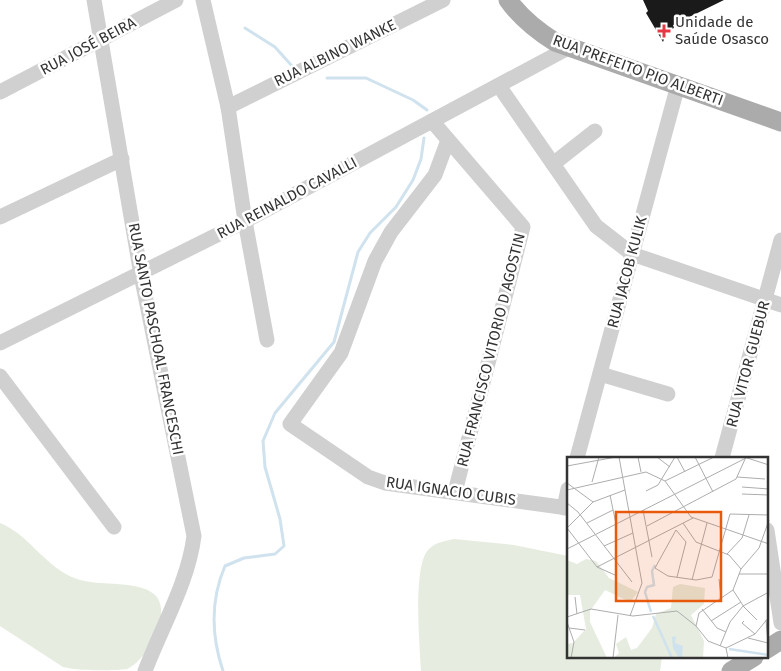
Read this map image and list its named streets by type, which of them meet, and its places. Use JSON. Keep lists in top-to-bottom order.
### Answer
{
  "streets": {
    "main road": ["RUA PREFEITO PIO ALBERTI"],
    "street": [
      "RUA JOSÉ BEIRA",
      "RUA ALBINO WANKE",
      "RUA REINALDO CAVALLI",
      "RUA JACOB KULIK",
      "RUA SANTO PASCHOAL FRANCESCHI",
      "RUA FRANCISCO VITORIO D AGOSTIN",
      "RUA VITOR GUEBUR",
      "RUA IGNACIO CUBIS"
    ]
  },
  "crossings": [
    ["RUA JOSÉ BEIRA", "RUA SANTO PASCHOAL FRANCESCHI"],
    ["RUA PREFEITO PIO ALBERTI", "RUA REINALDO CAVALLI"],
    ["RUA PREFEITO PIO ALBERTI", "RUA JACOB KULIK"],
    ["RUA REINALDO CAVALLI", "RUA SANTO PASCHOAL FRANCESCHI"],
    ["RUA REINALDO CAVALLI", "RUA FRANCISCO VITORIO D AGOSTIN"],
    ["RUA FRANCISCO VITORIO D AGOSTIN", "RUA IGNACIO CUBIS"]
  ],
  "places": {
    "health": ["Unidade de Saúde Osasco"]
  }
}
